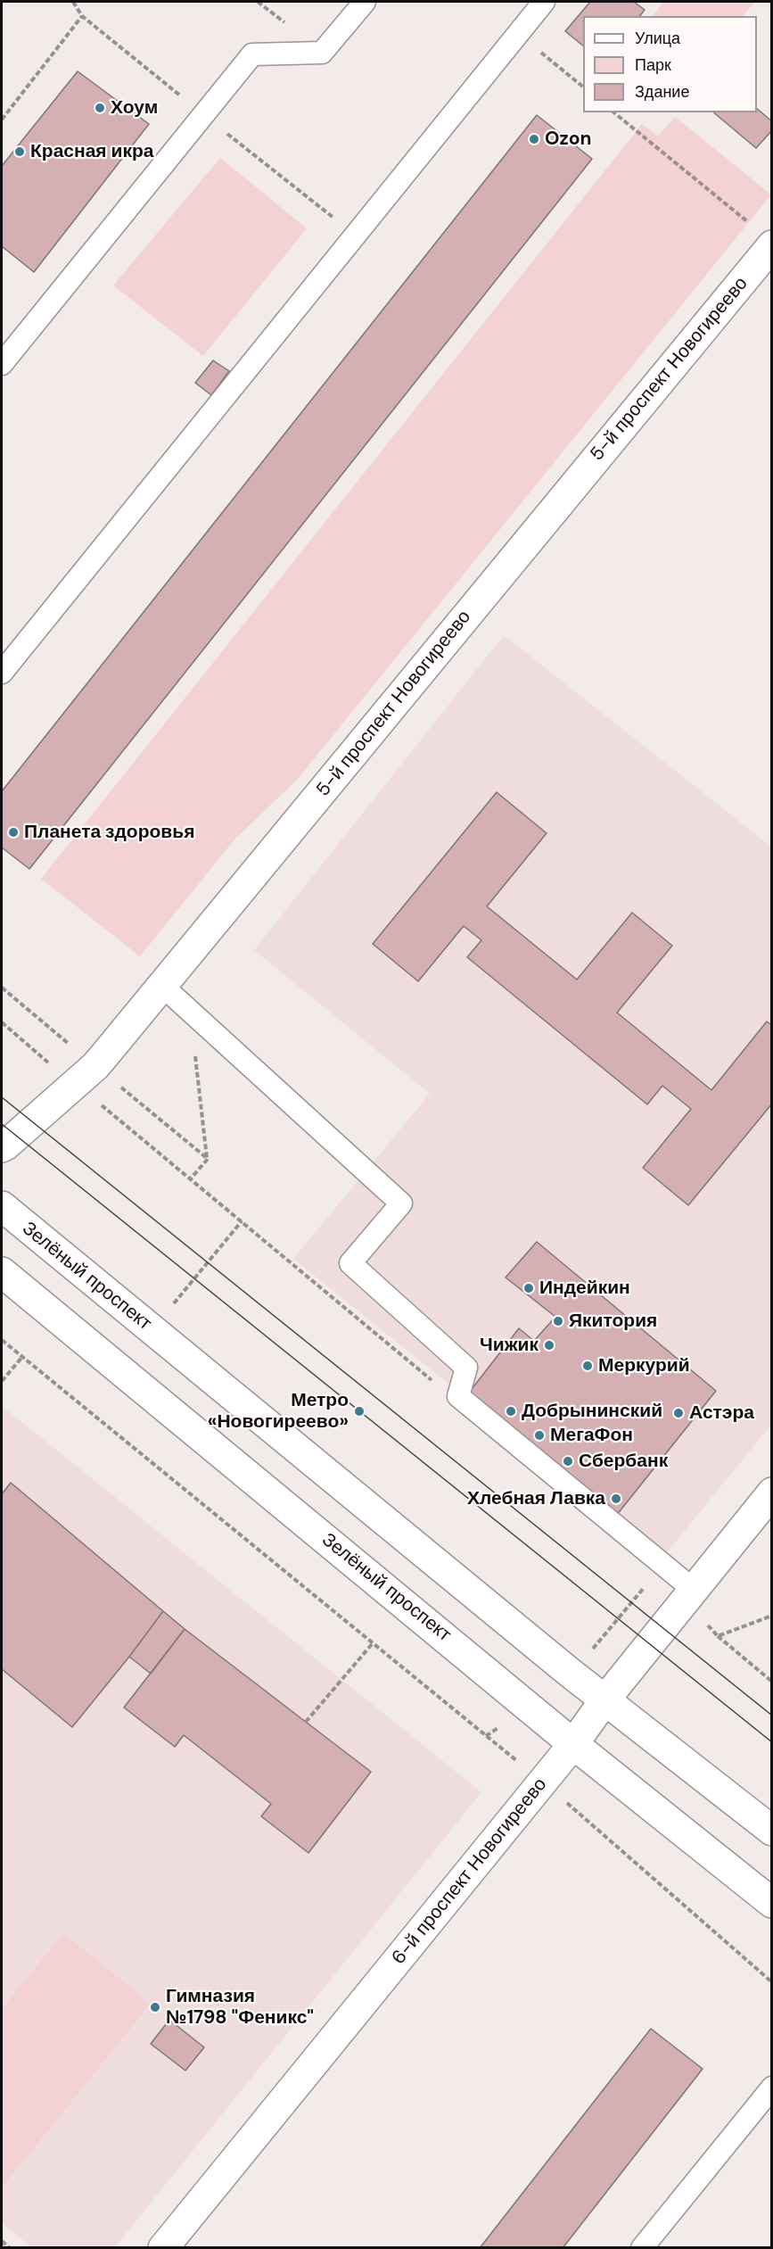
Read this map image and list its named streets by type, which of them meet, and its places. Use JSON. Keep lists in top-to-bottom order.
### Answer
{
  "streets": {
    "street": ["5-й проспект Новогиреево", "Зелёный проспект", "6-й проспект Новогиреево"]
  },
  "crossings": [
    ["Зелёный проспект", "6-й проспект Новогиреево"]
  ],
  "places": [
    "Хоум",
    "Ozon",
    "Красная икра",
    "Планета здоровья",
    "Индейкин",
    "Якитория",
    "Чижик",
    "Меркурий",
    "Метро «Новогиреево»",
    "Добрынинский",
    "Астэра",
    "МегаФон",
    "Сбербанк",
    "Хлебная Лавка",
    "Гимназия №1798 \"Феникс\""
  ],
  "legend": ["Улица", "Парк", "Здание"]
}
